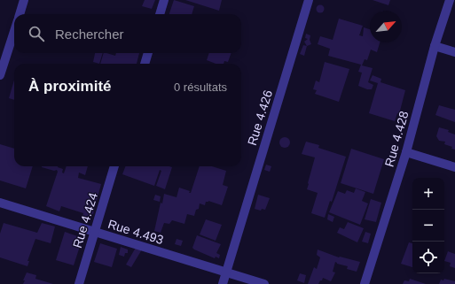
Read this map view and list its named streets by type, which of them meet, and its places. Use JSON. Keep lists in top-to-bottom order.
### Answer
{
  "streets": {
    "street": [
      "Rue 4.426",
      "Rue 4.428",
      "Rue 4.424",
      "Rue 4.493"
    ]
  },
  "crossings": [
    ["Rue 4.426", "Rue 4.493"],
    ["Rue 4.424", "Rue 4.493"]
  ],
  "north": "top right",
  "page": {
    "search": "Rechercher",
    "heading": ["À proximité", "0 résultats"],
    "map_buttons": ["+", "−"]
  }
}
